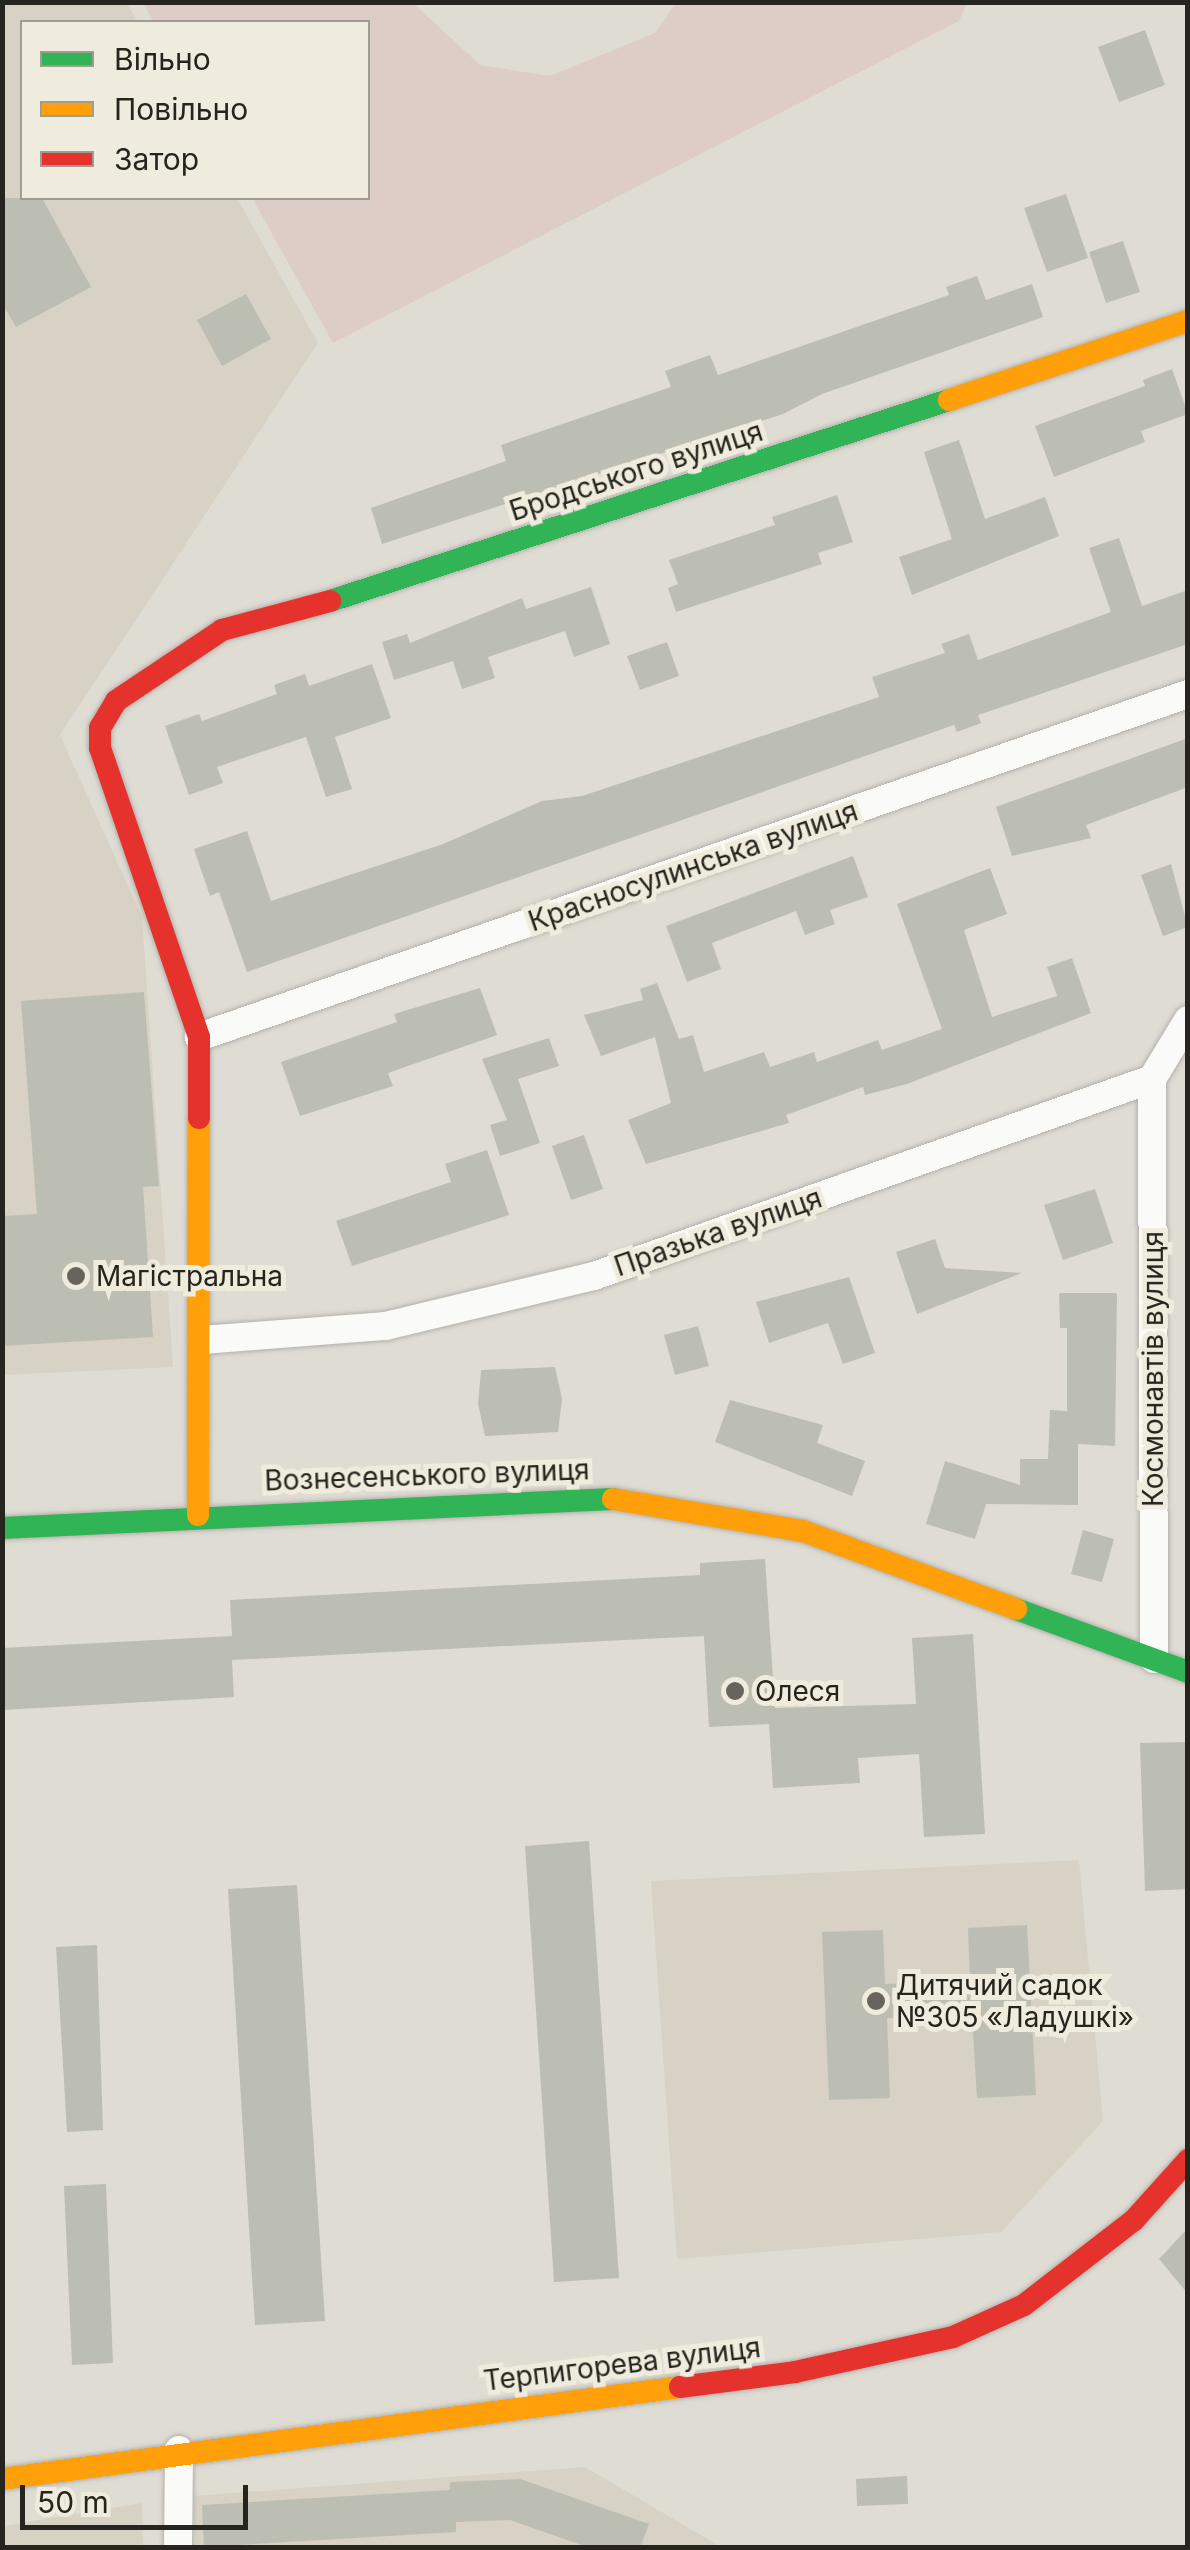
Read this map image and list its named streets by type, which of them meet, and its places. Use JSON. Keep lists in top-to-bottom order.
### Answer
{
  "streets": {
    "street": [
      "Бродського вулиця",
      "Красносулинська вулиця",
      "Празька вулиця",
      "Космонавтів вулиця",
      "Вознесенського вулиця",
      "Терпигорева вулиця"
    ]
  },
  "crossings": [
    ["Бродського вулиця", "Красносулинська вулиця"],
    ["Празька вулиця", "Космонавтів вулиця"],
    ["Космонавтів вулиця", "Вознесенського вулиця"]
  ],
  "places": ["Магістральна", "Олеся", "Дитячий садок №305 «Ладушкі»"],
  "legend": ["Вільно", "Повільно", "Затор"],
  "scale_bar": "50 m"
}
